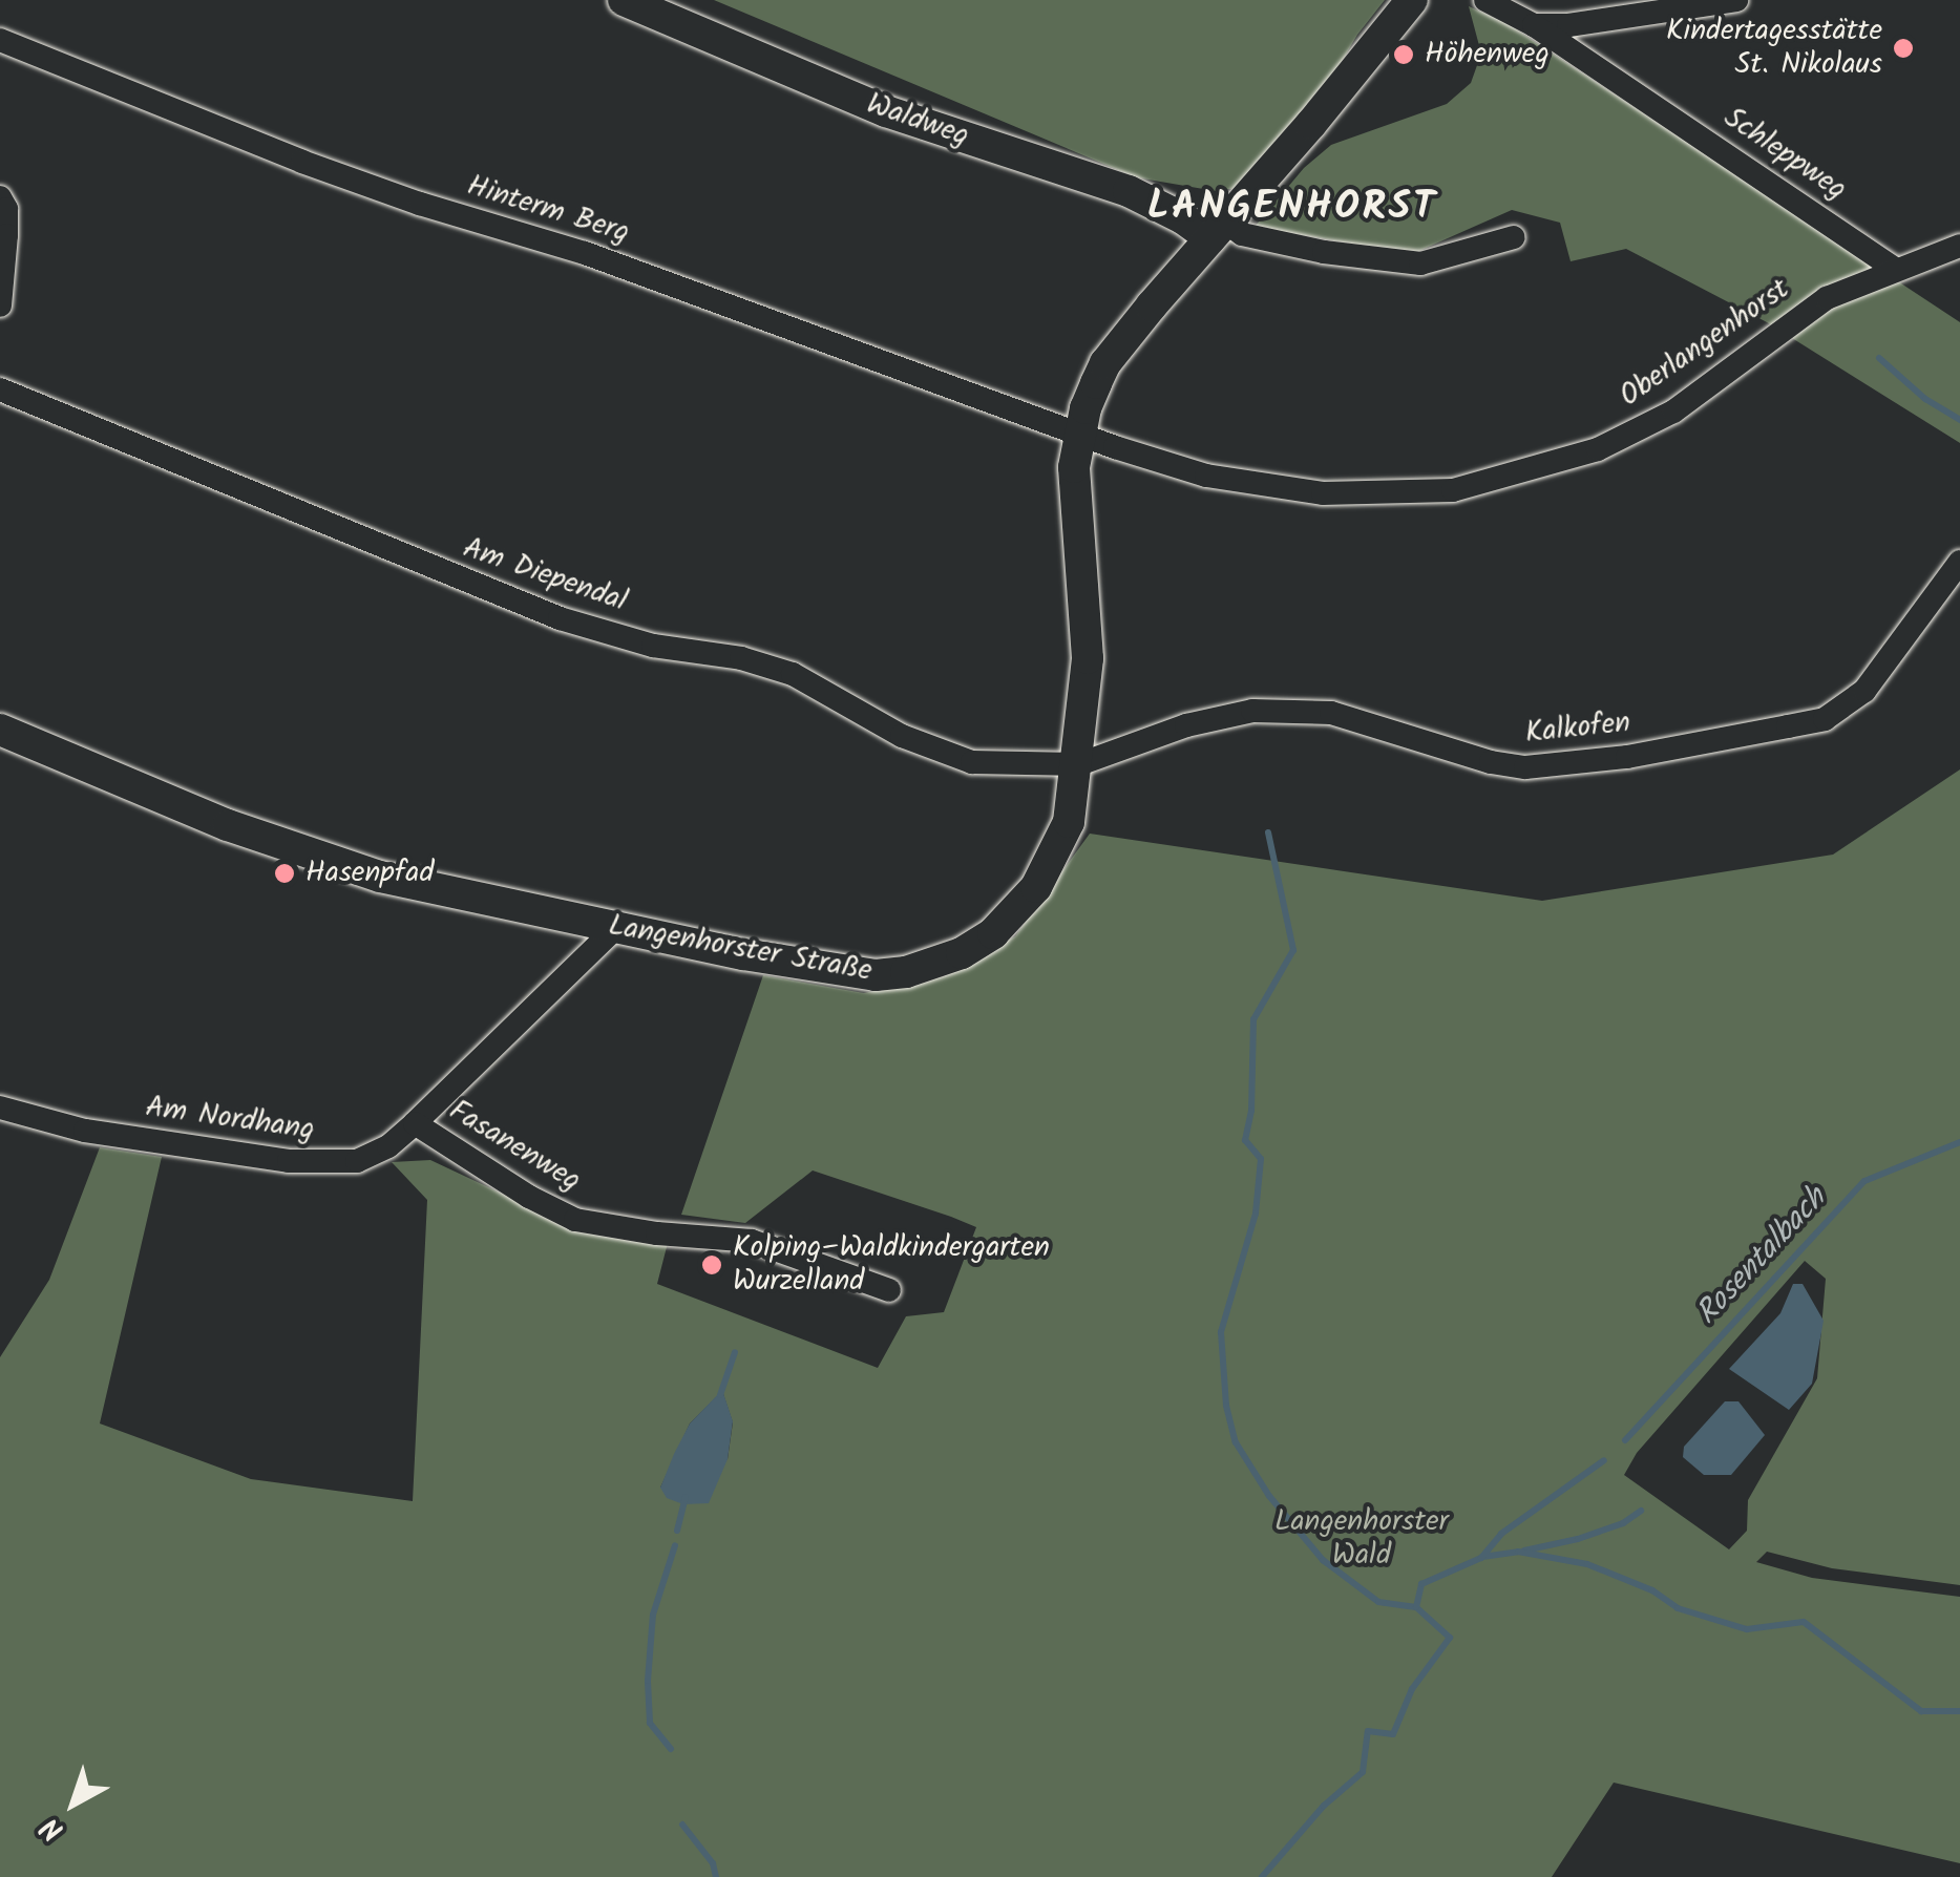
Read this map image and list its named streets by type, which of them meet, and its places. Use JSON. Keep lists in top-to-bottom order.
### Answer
{
  "streets": {
    "street": [
      "Waldweg",
      "Schleppweg",
      "Hinterm Berg",
      "Oberlangenhorst",
      "Am Diependal",
      "Kalkofen",
      "Langenhorster Straße",
      "Am Nordhang",
      "Fasanenweg"
    ]
  },
  "crossings": [
    ["Waldweg", "Langenhorster Straße"],
    ["Schleppweg", "Oberlangenhorst"],
    ["Hinterm Berg", "Oberlangenhorst"],
    ["Hinterm Berg", "Langenhorster Straße"],
    ["Oberlangenhorst", "Langenhorster Straße"],
    ["Am Diependal", "Kalkofen"],
    ["Am Diependal", "Langenhorster Straße"],
    ["Kalkofen", "Langenhorster Straße"],
    ["Langenhorster Straße", "Am Nordhang"],
    ["Am Nordhang", "Fasanenweg"]
  ],
  "districts": ["LANGENHORST"],
  "water": ["Rosentalbach"],
  "parks": ["Langenhorster Wald"],
  "places": [
    "Kindertagesstätte St. Nikolaus",
    "Höhenweg",
    "Hasenpfad",
    "Kolping–Waldkindergarten Wurzelland"
  ],
  "north": "bottom left"
}
